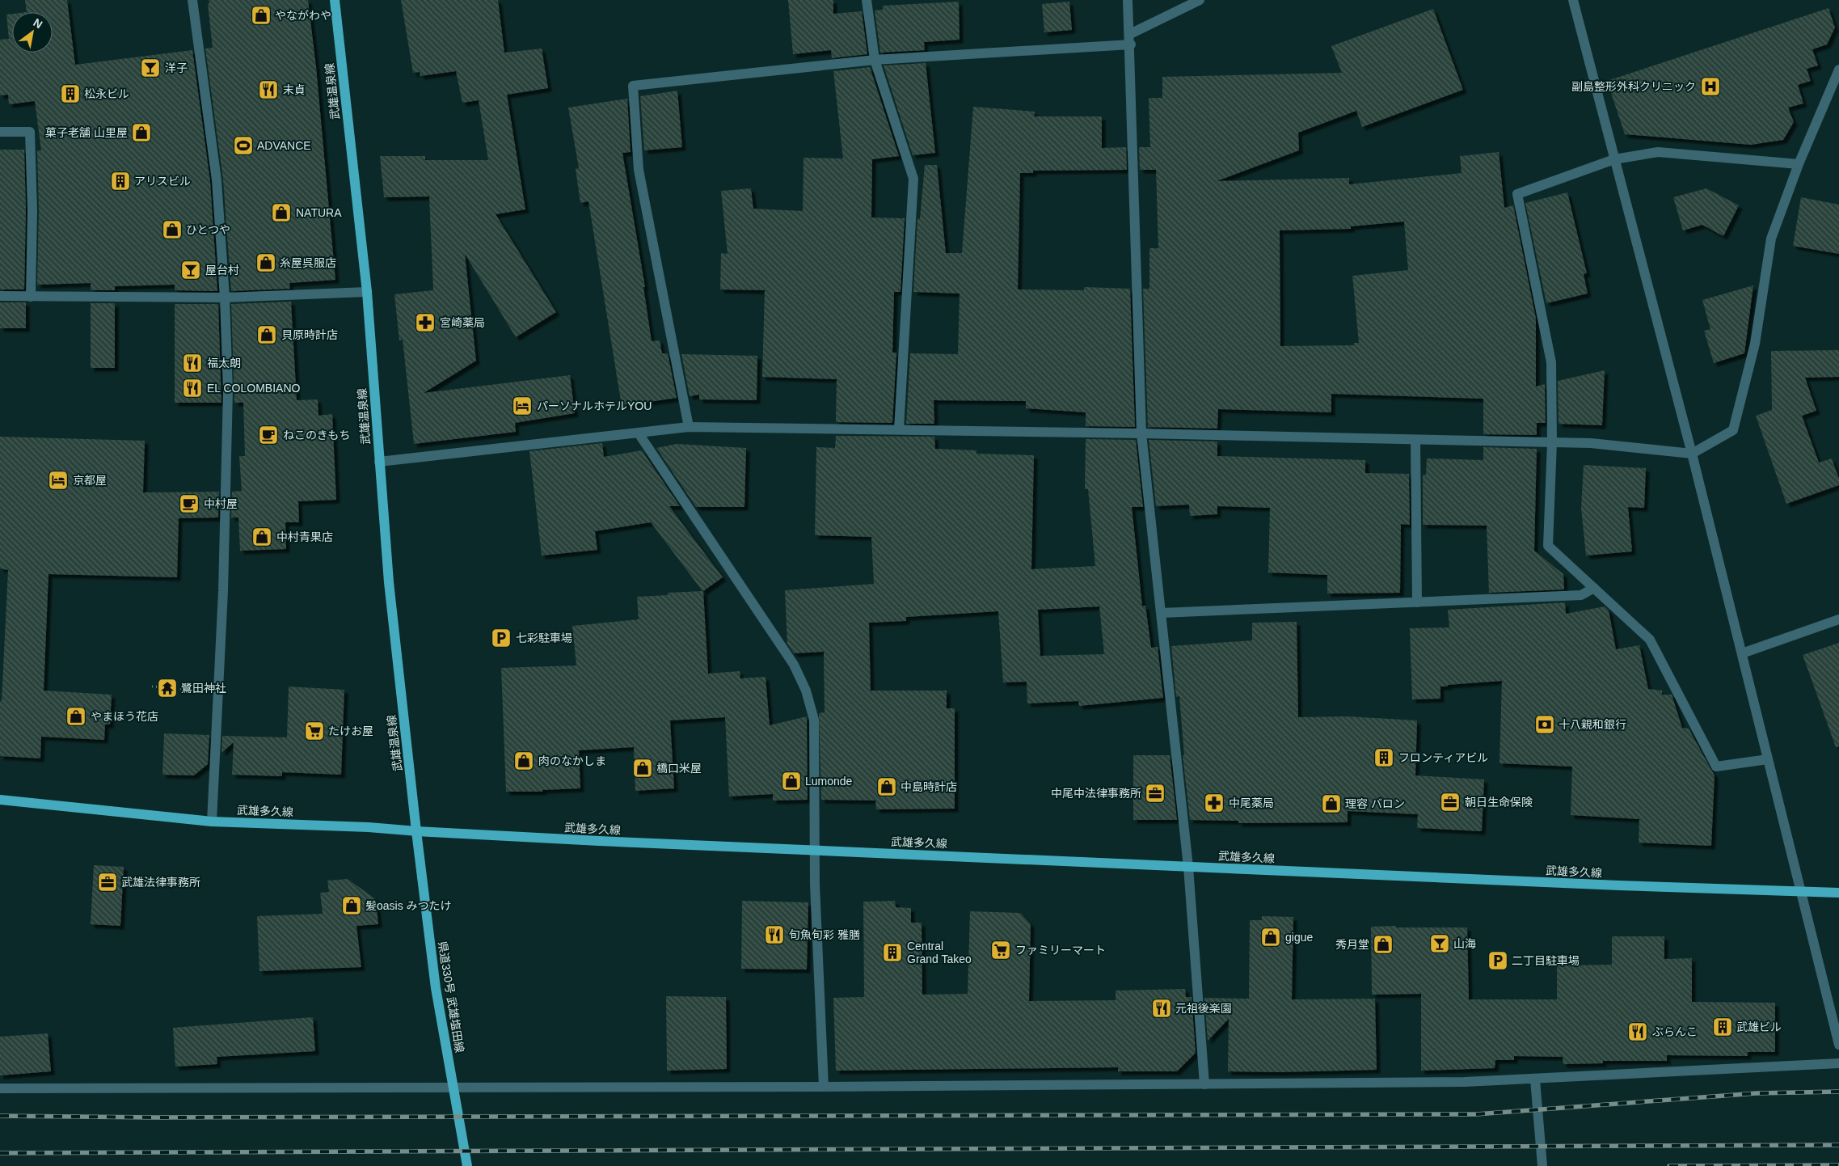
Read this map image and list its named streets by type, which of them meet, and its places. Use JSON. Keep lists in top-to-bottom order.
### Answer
{
  "streets": {
    "main road": ["武雄温泉線", "武雄多久線", "県道330号 武雄塩田線"]
  },
  "crossings": [
    ["武雄温泉線", "武雄多久線"],
    ["武雄温泉線", "県道330号 武雄塩田線"],
    ["武雄多久線", "県道330号 武雄塩田線"]
  ],
  "places": {
    "shop": [
      "やながわや",
      "菓子老舗 山里屋",
      "NATURA",
      "ひとつや",
      "糸屋呉服店",
      "貝原時計店",
      "中村青果店",
      "やまほう花店",
      "肉のなかしま",
      "橋口米屋",
      "Lumonde",
      "中島時計店",
      "理容 バロン",
      "髪oasis みつたけ",
      "gigue",
      "秀月堂"
    ],
    "bar": ["洋子", "屋台村", "山海"],
    "hospital": ["副島整形外科クリニック"],
    "restaurant": [
      "末貞",
      "福太朗",
      "EL COLOMBIANO",
      "旬魚旬彩 雅膳",
      "元祖後楽園",
      "ぶらんこ"
    ],
    "building": [
      "松永ビル",
      "アリスビル",
      "フロンティアビル",
      "Central Grand Takeo",
      "武雄ビル"
    ],
    "sports": ["ADVANCE"],
    "pharmacy": ["宮崎薬局", "中尾薬局"],
    "hotel": ["パーソナルホテルYOU", "京都屋"],
    "cafe": ["ねこのきもち", "中村屋"],
    "parking": ["七彩駐車場", "二丁目駐車場"],
    "temple": ["鷺田神社"],
    "bank": ["十八親和銀行"],
    "supermarket": ["たけお屋", "ファミリーマート"],
    "office": ["中尾中法律事務所", "朝日生命保険", "武雄法律事務所"]
  },
  "north": "top right"
}
